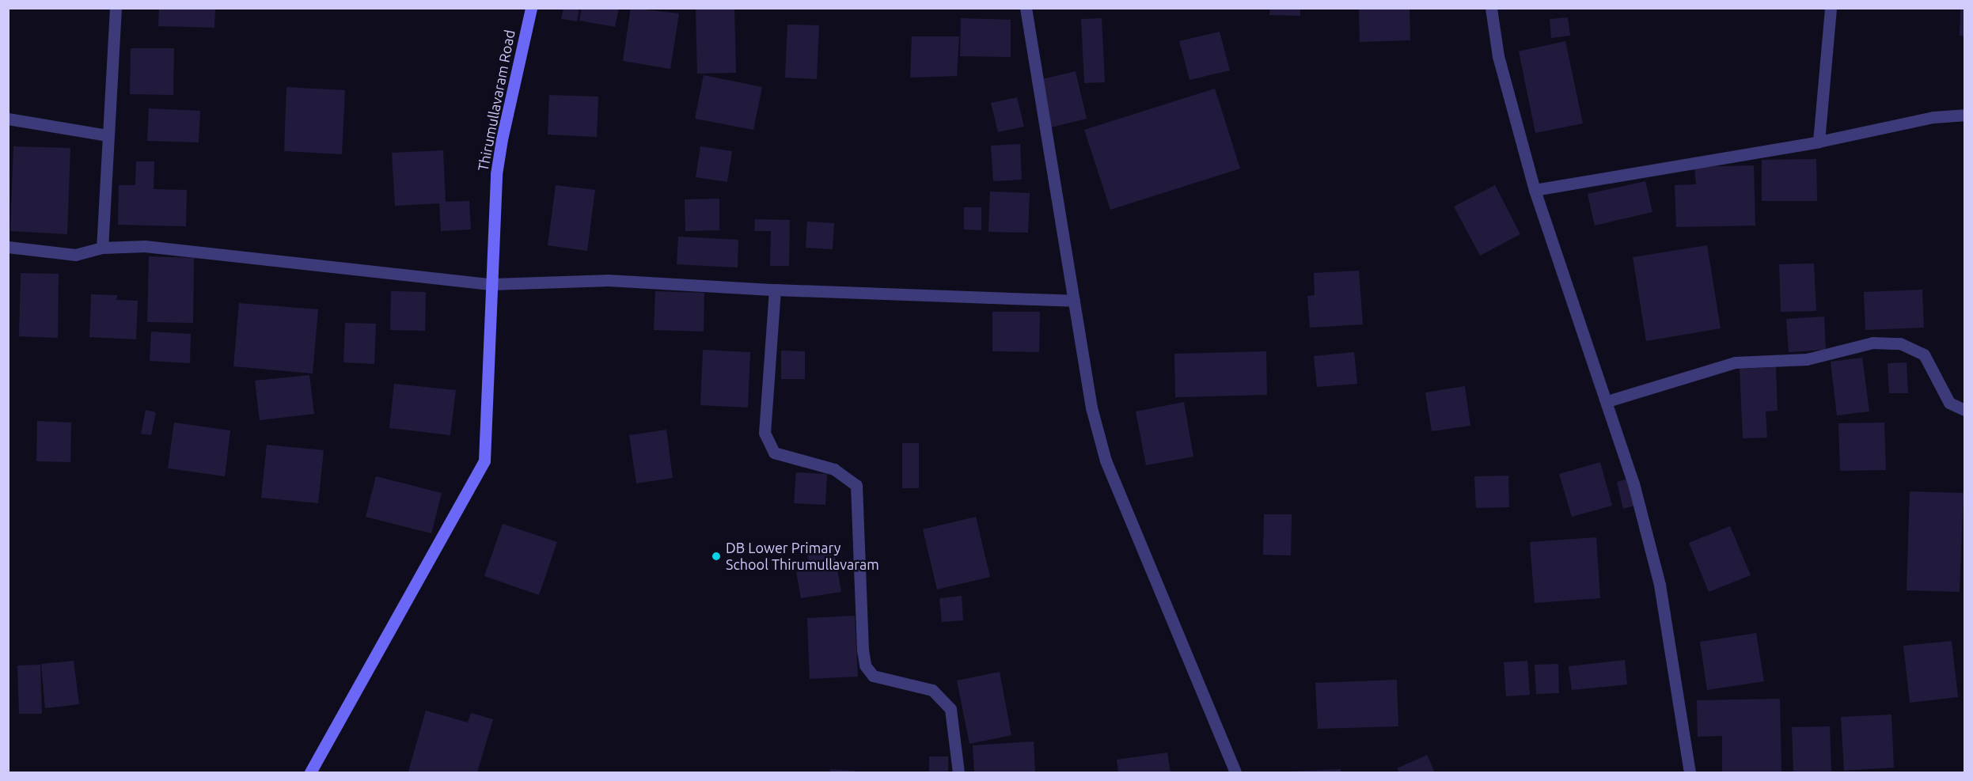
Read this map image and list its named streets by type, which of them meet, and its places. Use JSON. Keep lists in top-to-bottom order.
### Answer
{
  "streets": {
    "street": ["Thirumullavaram Road"]
  },
  "places": ["DB Lower Primary School Thirumullavaram"]
}
